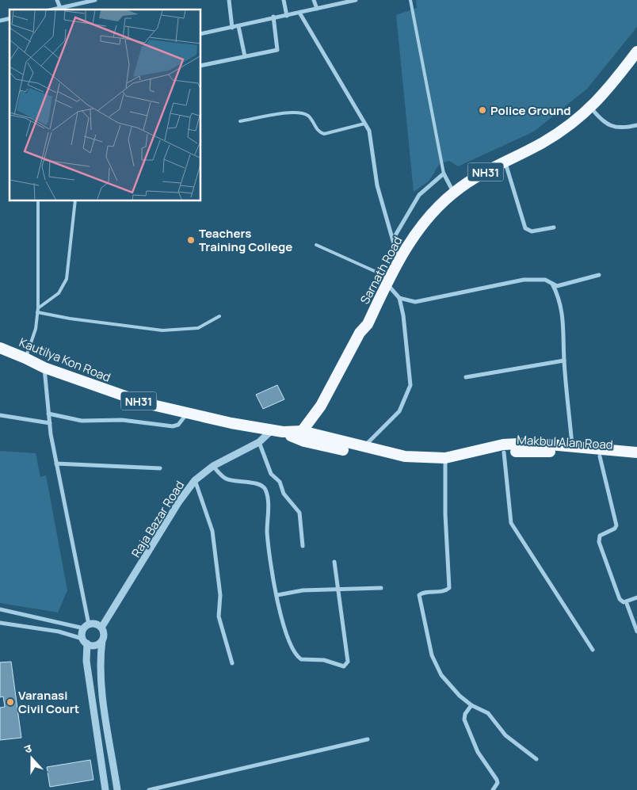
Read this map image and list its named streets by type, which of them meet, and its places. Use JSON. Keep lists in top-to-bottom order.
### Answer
{
  "streets": {
    "highway": [
      "NH31",
      "Sarnath Road",
      "Kautilya Kon Road",
      "Makbul Alan Road"
    ],
    "street": ["Raja Bazar Road"]
  },
  "crossings": [
    ["Sarnath Road", "Kautilya Kon Road"],
    ["Sarnath Road", "Makbul Alan Road"],
    ["Kautilya Kon Road", "Makbul Alan Road"],
    ["Kautilya Kon Road", "Raja Bazar Road"]
  ],
  "places": ["Police Ground", "Teachers Training College", "Varanasi Civil Court"],
  "north": "top"
}
